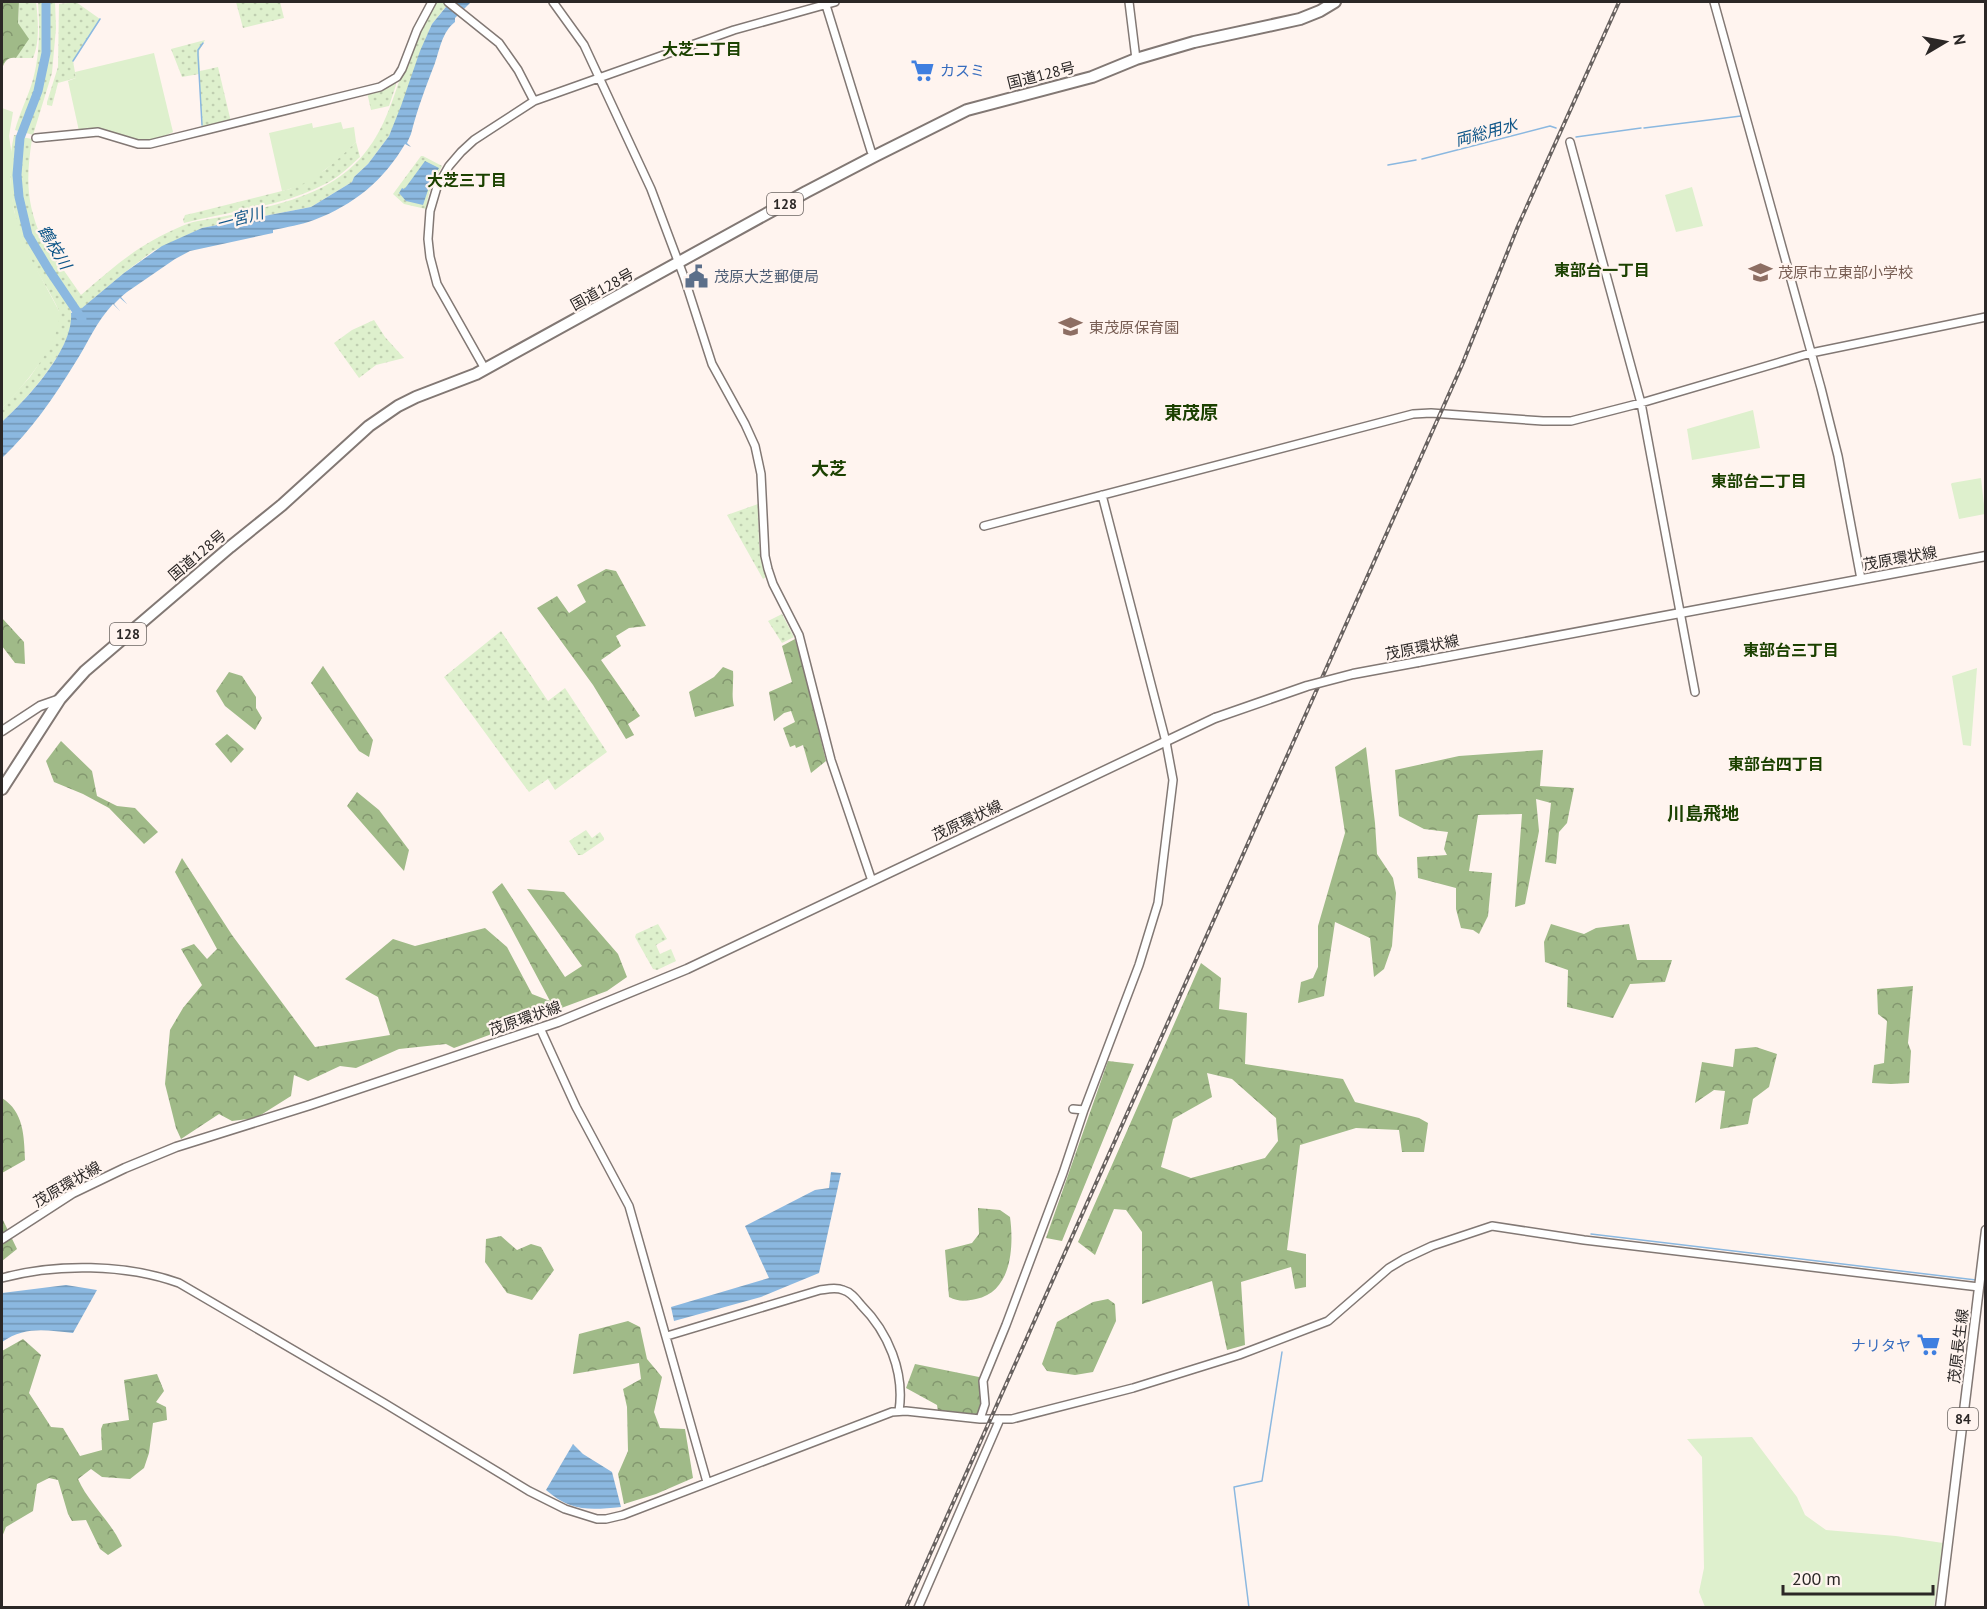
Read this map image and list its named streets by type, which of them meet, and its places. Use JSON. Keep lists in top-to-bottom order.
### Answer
{
  "streets": {
    "highway": ["国道128号", "128"],
    "main road": ["茂原環状線", "茂原長生線", "84"]
  },
  "districts": [
    "大芝二丁目",
    "大芝三丁目",
    "東部台一丁目",
    "東茂原",
    "大芝",
    "東部台二丁目",
    "東部台三丁目",
    "東部台四丁目",
    "川島飛地"
  ],
  "water": ["両総用水", "一宮川", "鶴枝川"],
  "places": {
    "supermarket": ["カスミ", "ナリタヤ"],
    "school or university": ["茂原市立東部小学校", "東茂原保育園"],
    "public building": ["茂原大芝郵便局"]
  },
  "scale_bar": "200 m",
  "north": "right"
}
